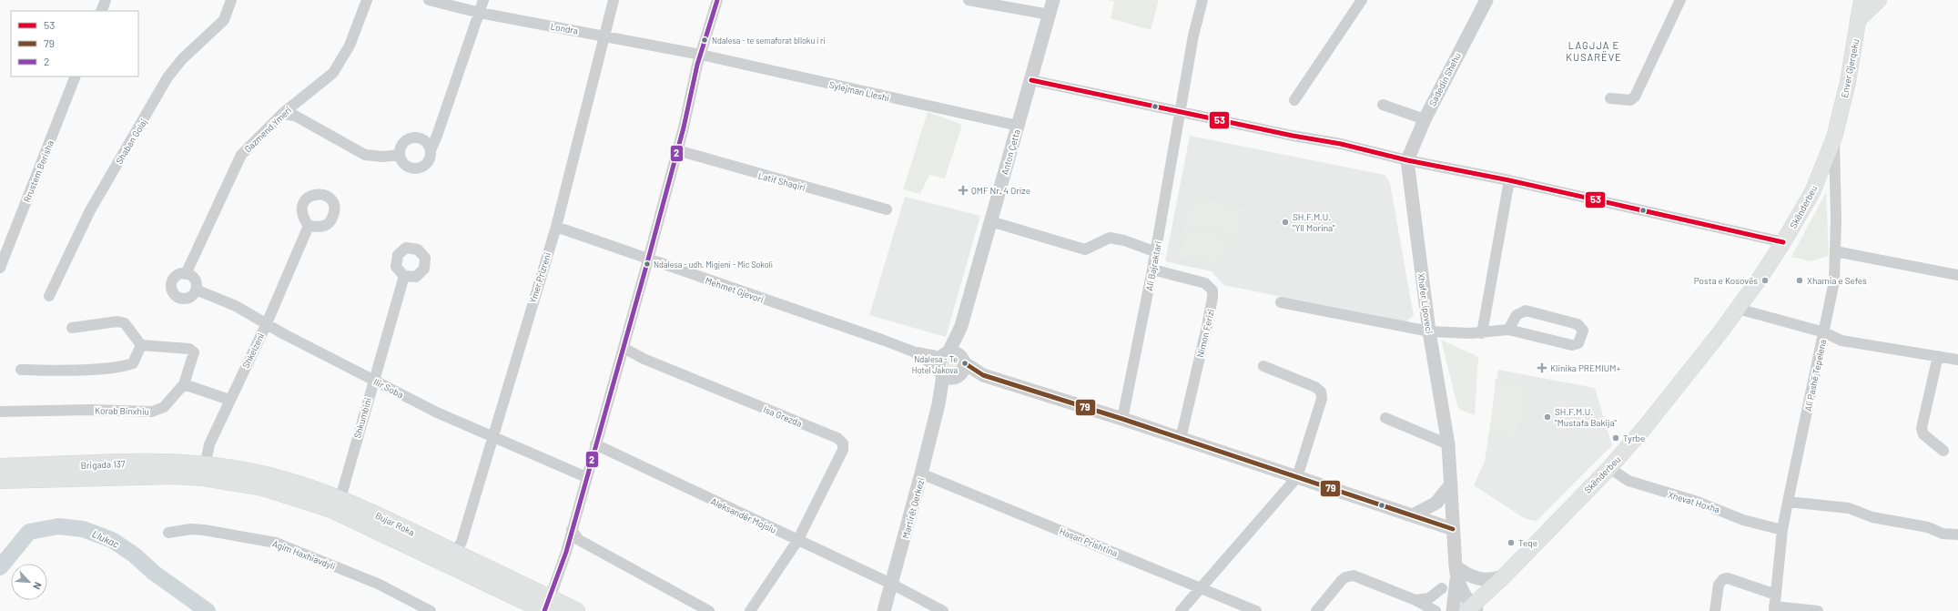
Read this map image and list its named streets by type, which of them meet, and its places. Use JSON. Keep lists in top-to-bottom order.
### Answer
{
  "streets": {
    "main road": [
      "Enver Gjerqeku",
      "Skënderbeu",
      "Brigada 137",
      "Bujar Roka"
    ],
    "street": [
      "Londra",
      "Sadedin Shehu",
      "Sylejman Lleshi",
      "Gazmend Ymeri",
      "Shaban Golaj",
      "Anton Çetta",
      "Rrustem Berisha",
      "Latif Shaqiri",
      "Ali Bajraktari",
      "Ymer Prizreni",
      "Mehmet Gjevori",
      "Xhafer Lipoveci",
      "Nimon Ferizi",
      "Shkelzeni",
      "Ali Pashë Tepelena",
      "Ilir Soba",
      "Korab Binxhiu",
      "Isa Grezda",
      "Shkumbini",
      "Xhevat Hoxha",
      "Martirët Qerkezi",
      "Aleksandër Mojsiu",
      "Hasan Prishtina",
      "Agim Haxhiavdyli"
    ]
  },
  "crossings": [
    ["Londra", "Sylejman Lleshi"],
    ["Londra", "Ymer Prizreni"],
    ["Enver Gjerqeku", "Skënderbeu"],
    ["Enver Gjerqeku", "Ali Pashë Tepelena"],
    ["Sadedin Shehu", "Xhafer Lipoveci"],
    ["Sylejman Lleshi", "Anton Çetta"],
    ["Gazmend Ymeri", "Ilir Soba"],
    ["Anton Çetta", "Mehmet Gjevori"],
    ["Anton Çetta", "Martirët Qerkezi"],
    ["Skënderbeu", "Xhafer Lipoveci"],
    ["Skënderbeu", "Ali Pashë Tepelena"],
    ["Skënderbeu", "Xhevat Hoxha"],
    ["Ali Bajraktari", "Nimon Ferizi"],
    ["Ymer Prizreni", "Mehmet Gjevori"],
    ["Ymer Prizreni", "Ilir Soba"],
    ["Ymer Prizreni", "Bujar Roka"],
    ["Mehmet Gjevori", "Martirët Qerkezi"],
    ["Shkelzeni", "Ilir Soba"],
    ["Shkelzeni", "Brigada 137"],
    ["Shkelzeni", "Bujar Roka"],
    ["Ali Pashë Tepelena", "Xhevat Hoxha"],
    ["Ilir Soba", "Shkumbini"],
    ["Isa Grezda", "Aleksandër Mojsiu"],
    ["Shkumbini", "Bujar Roka"],
    ["Brigada 137", "Bujar Roka"],
    ["Martirët Qerkezi", "Aleksandër Mojsiu"],
    ["Martirët Qerkezi", "Hasan Prishtina"]
  ],
  "districts": ["LAGJJA E KUSARËVE"],
  "water": ["Llukac"],
  "places": {
    "other": [
      "Ndalesa - te semaforat blloku i ri",
      "SH.F.M.U. \"Yll Morina\"",
      "Ndalesa - udh. Migjeni - Mic Sokoli",
      "Posta e Kosovës",
      "Xhamia e Sefes",
      "Ndalesa - Te Hotel Jakova",
      "SH.F.M.U. \"Mustafa Bakija\"",
      "Tyrbe",
      "Teqe"
    ],
    "health": ["QMF Nr. 4 Orize", "Klinika PREMIUM+"]
  },
  "lines": ["transit line 2", "transit line 53", "transit line 79"],
  "legend": ["53", "79", "2"],
  "north": "bottom right"
}
